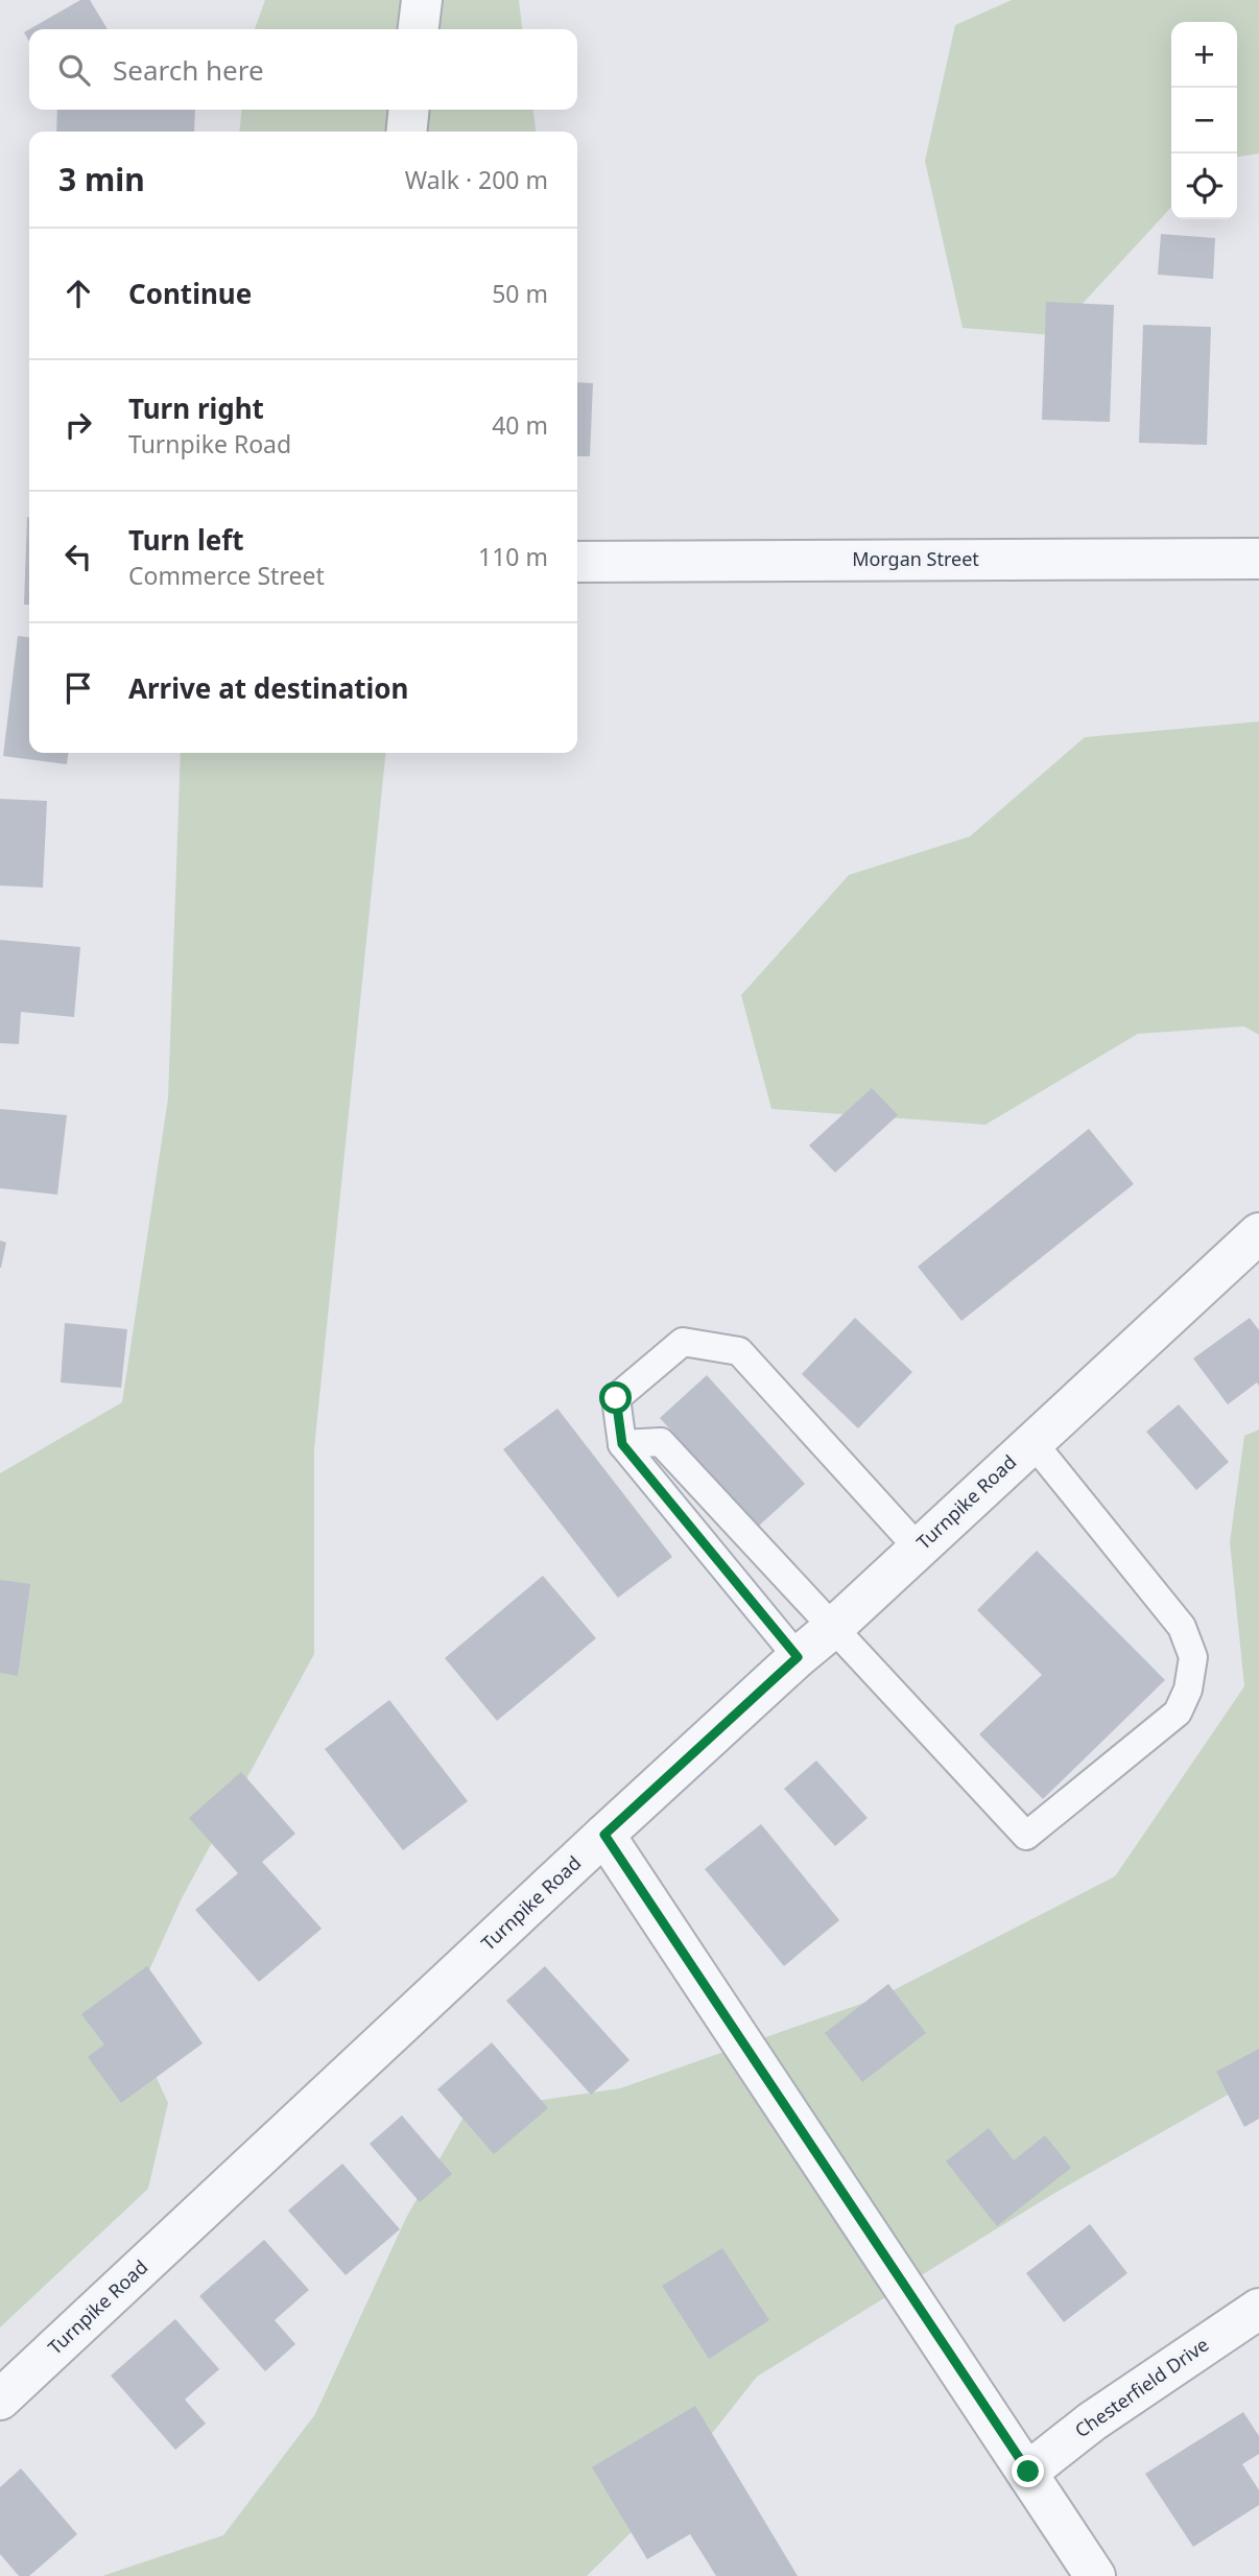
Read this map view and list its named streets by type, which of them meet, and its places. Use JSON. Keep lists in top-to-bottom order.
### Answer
{
  "streets": {
    "street": ["Morgan Street", "Turnpike Road", "Chesterfield Drive"]
  },
  "page": {
    "map_buttons": ["+", "−"],
    "search": "Search here",
    "heading": ["3 min", "Walk · 200 m"],
    "list": [
      ["Continue", "50 m"],
      ["Turn right", "Turnpike Road", "40 m"],
      ["Turn left", "Commerce Street", "110 m"],
      "Arrive at destination"
    ]
  }
}
